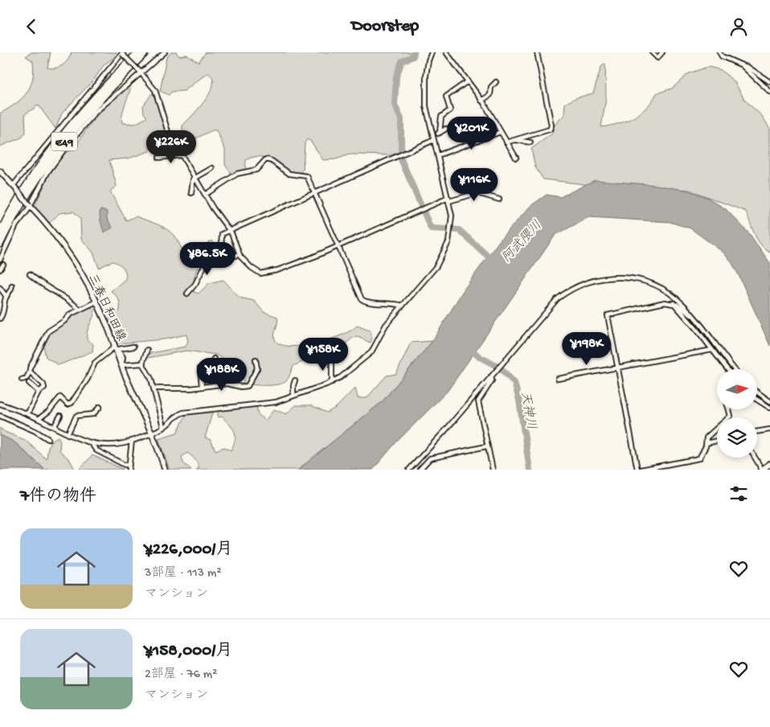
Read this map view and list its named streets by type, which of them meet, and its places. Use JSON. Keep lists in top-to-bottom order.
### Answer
{
  "streets": {
    "highway": ["E49"],
    "main road": ["三春日和田線"]
  },
  "water": ["阿武隈川", "天神川"],
  "north": "right",
  "page": {
    "header": "Doorstep",
    "price": [
      "¥201K",
      "¥226K",
      "¥116K",
      "¥86.5K",
      "¥198K",
      "¥158K",
      "¥188K"
    ],
    "heading": "7件の物件",
    "list": [
      {
        "name": "¥226,000/月",
        "note": "3部屋 · 113 m² · マンション"
      },
      {
        "name": "¥158,000/月",
        "note": "2部屋 · 76 m² · マンション"
      }
    ]
  }
}
